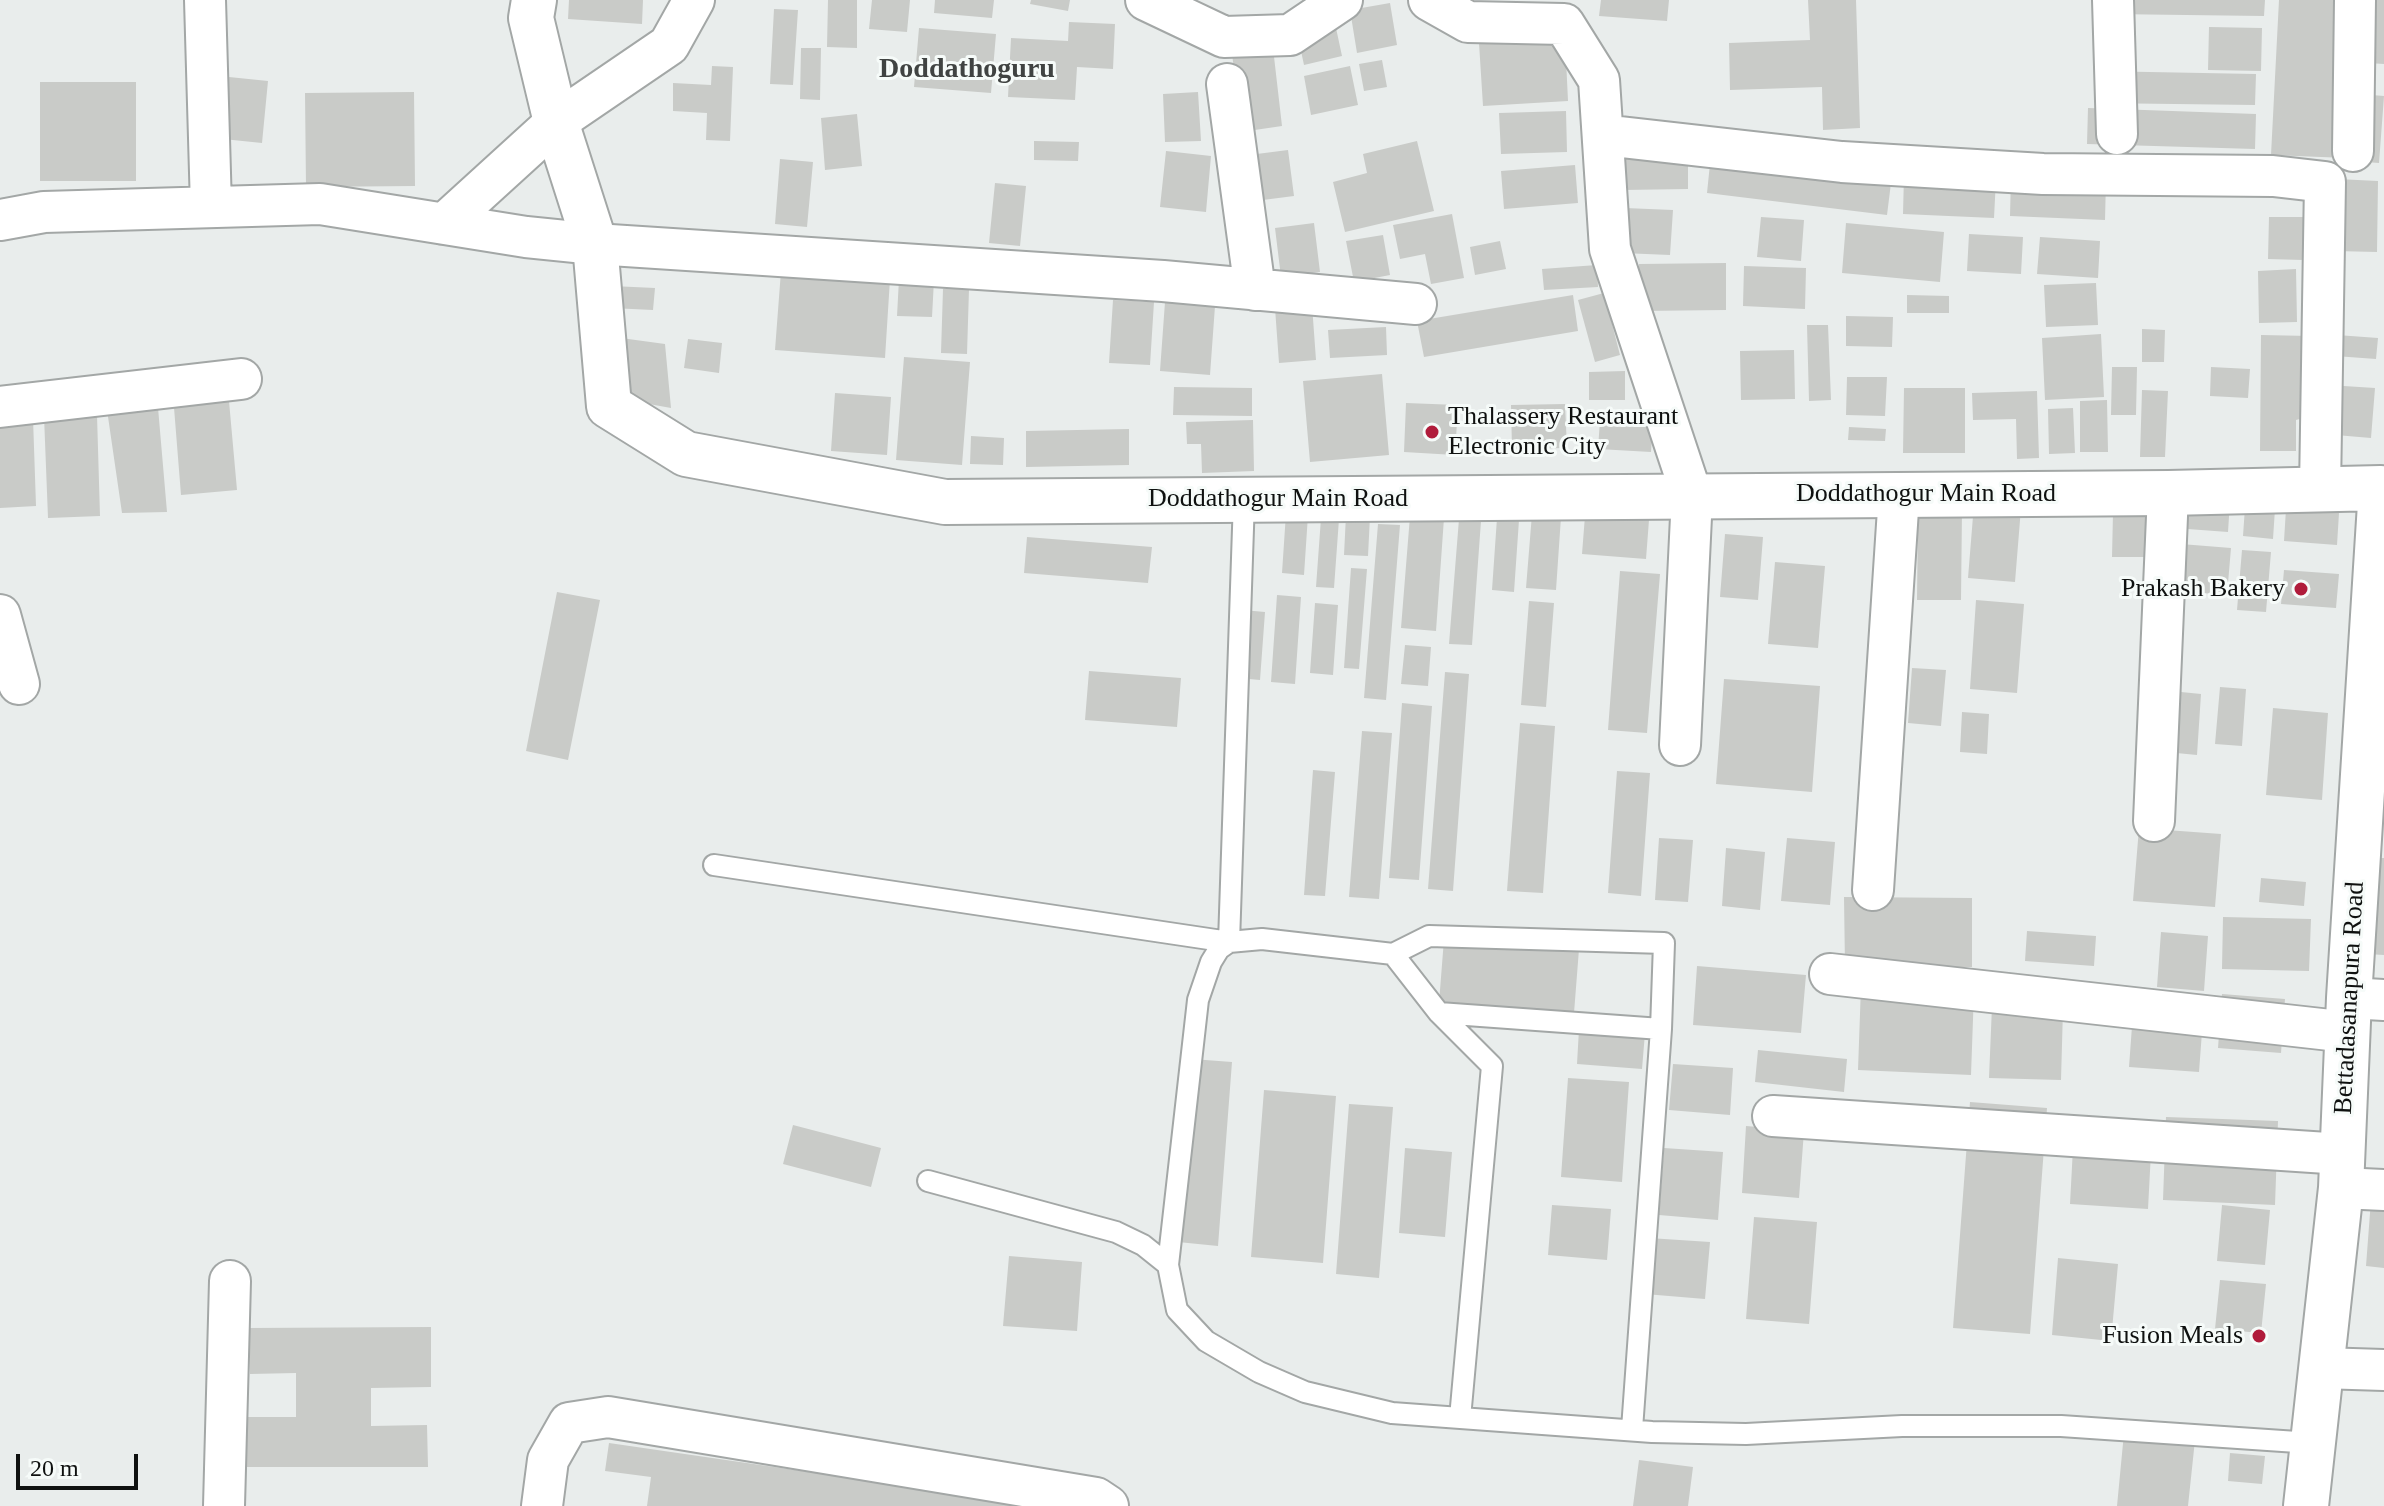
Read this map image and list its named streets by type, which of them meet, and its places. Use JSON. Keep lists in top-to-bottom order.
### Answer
{
  "streets": {
    "street": ["Doddathogur Main Road", "Bettadasanapura Road"]
  },
  "crossings": [
    ["Doddathogur Main Road", "Bettadasanapura Road"]
  ],
  "districts": ["Doddathoguru"],
  "places": ["Thalassery Restaurant Electronic City", "Prakash Bakery", "Fusion Meals"],
  "scale_bar": "20 m"
}
